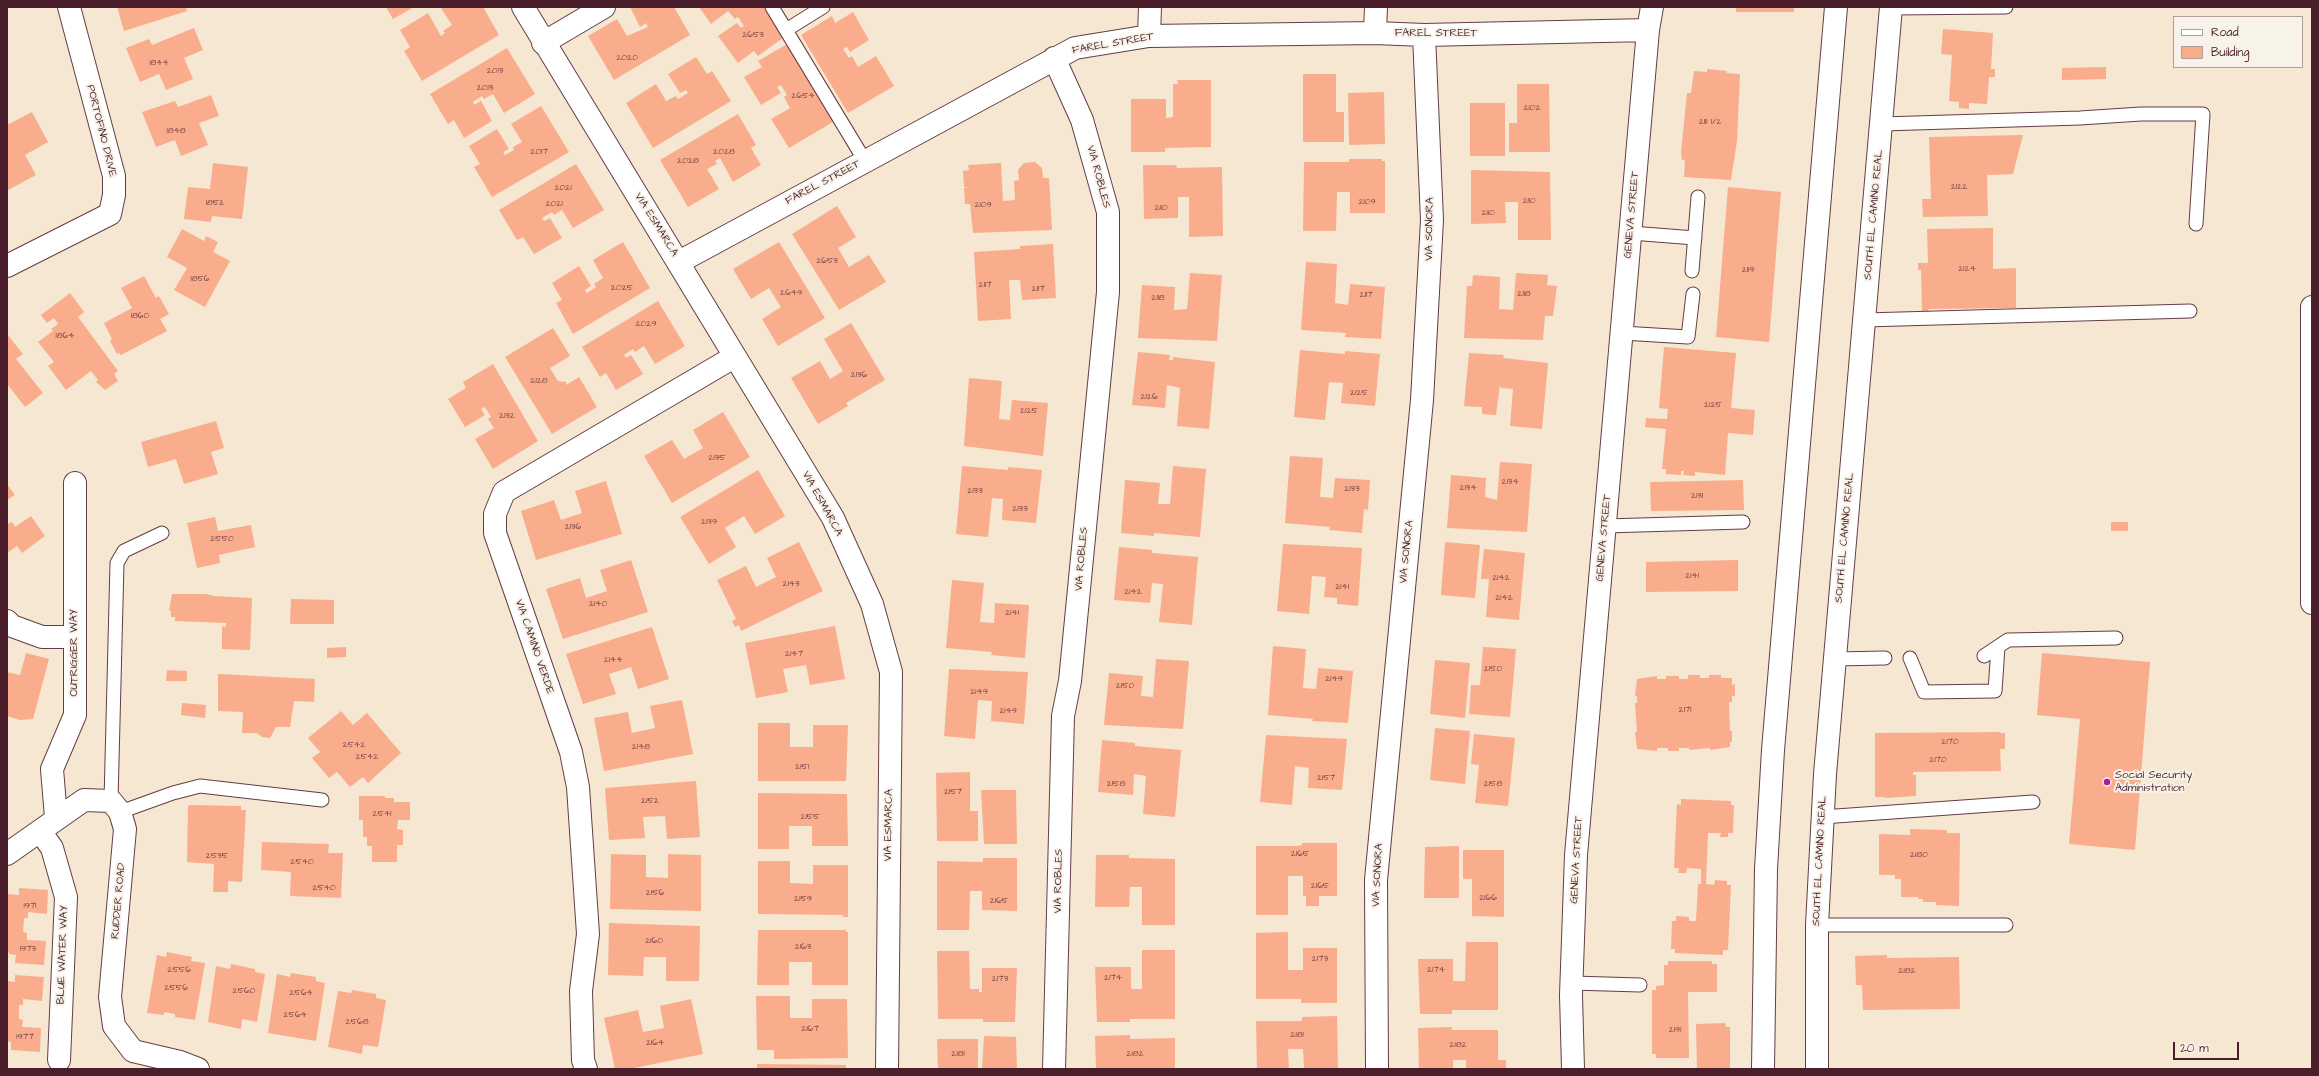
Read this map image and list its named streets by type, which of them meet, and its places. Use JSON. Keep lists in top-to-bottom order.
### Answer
{
  "streets": {
    "street": [
      "FAREL STREET",
      "PORTOFINO DRIVE",
      "VIA ROBLES",
      "GENEVA STREET",
      "SOUTH EL CAMINO REAL",
      "VIA ESMARCA",
      "VIA SONORA",
      "VIA CAMINO VERDE",
      "OUTRIGGER WAY",
      "RUDDER ROAD",
      "BLUE WATER WAY"
    ]
  },
  "crossings": [
    ["FAREL STREET", "VIA ROBLES"],
    ["FAREL STREET", "GENEVA STREET"],
    ["FAREL STREET", "VIA ESMARCA"],
    ["FAREL STREET", "VIA SONORA"],
    ["VIA ESMARCA", "VIA CAMINO VERDE"],
    ["OUTRIGGER WAY", "BLUE WATER WAY"]
  ],
  "places": ["Social Security Administration"],
  "house_numbers": [
    "2653",
    "2020",
    "1844",
    "2013",
    "2013",
    "2654",
    "2102",
    "2111 1/2",
    "1848",
    "2017",
    "2028",
    "2028",
    "2122",
    "2021",
    "2110",
    "2109",
    "1852",
    "2021",
    "2109",
    "2110",
    "2110",
    "2653",
    "2124",
    "2119",
    "1856",
    "2117",
    "2025",
    "2117",
    "2649",
    "2118",
    "2117",
    "2118",
    "1860",
    "2029",
    "1864",
    "2136",
    "2128",
    "2125",
    "2126",
    "2125",
    "2125",
    "2132",
    "2135",
    "2134",
    "2134",
    "2133",
    "2133",
    "2131",
    "2133",
    "2139",
    "2136",
    "2550",
    "2141",
    "2142",
    "2143",
    "2141",
    "2142",
    "2142",
    "2140",
    "2141",
    "2147",
    "2144",
    "2150",
    "2149",
    "2150",
    "2149",
    "2171",
    "2149",
    "2170",
    "2542",
    "2148",
    "2542",
    "2170",
    "2151",
    "2157",
    "2158",
    "2158",
    "2157",
    "2152",
    "2541",
    "2155",
    "2165",
    "2180",
    "2535",
    "2540",
    "2165",
    "2540",
    "2156",
    "2166",
    "2159",
    "2165",
    "1971",
    "2160",
    "2163",
    "1973",
    "2173",
    "2556",
    "2174",
    "2182",
    "2174",
    "2173",
    "2556",
    "2560",
    "2564",
    "2564",
    "2568",
    "2167",
    "2191",
    "2181",
    "1977",
    "2164",
    "2182",
    "2181",
    "2182"
  ],
  "legend": ["Road", "Building"],
  "scale_bar": "20 m"
}
